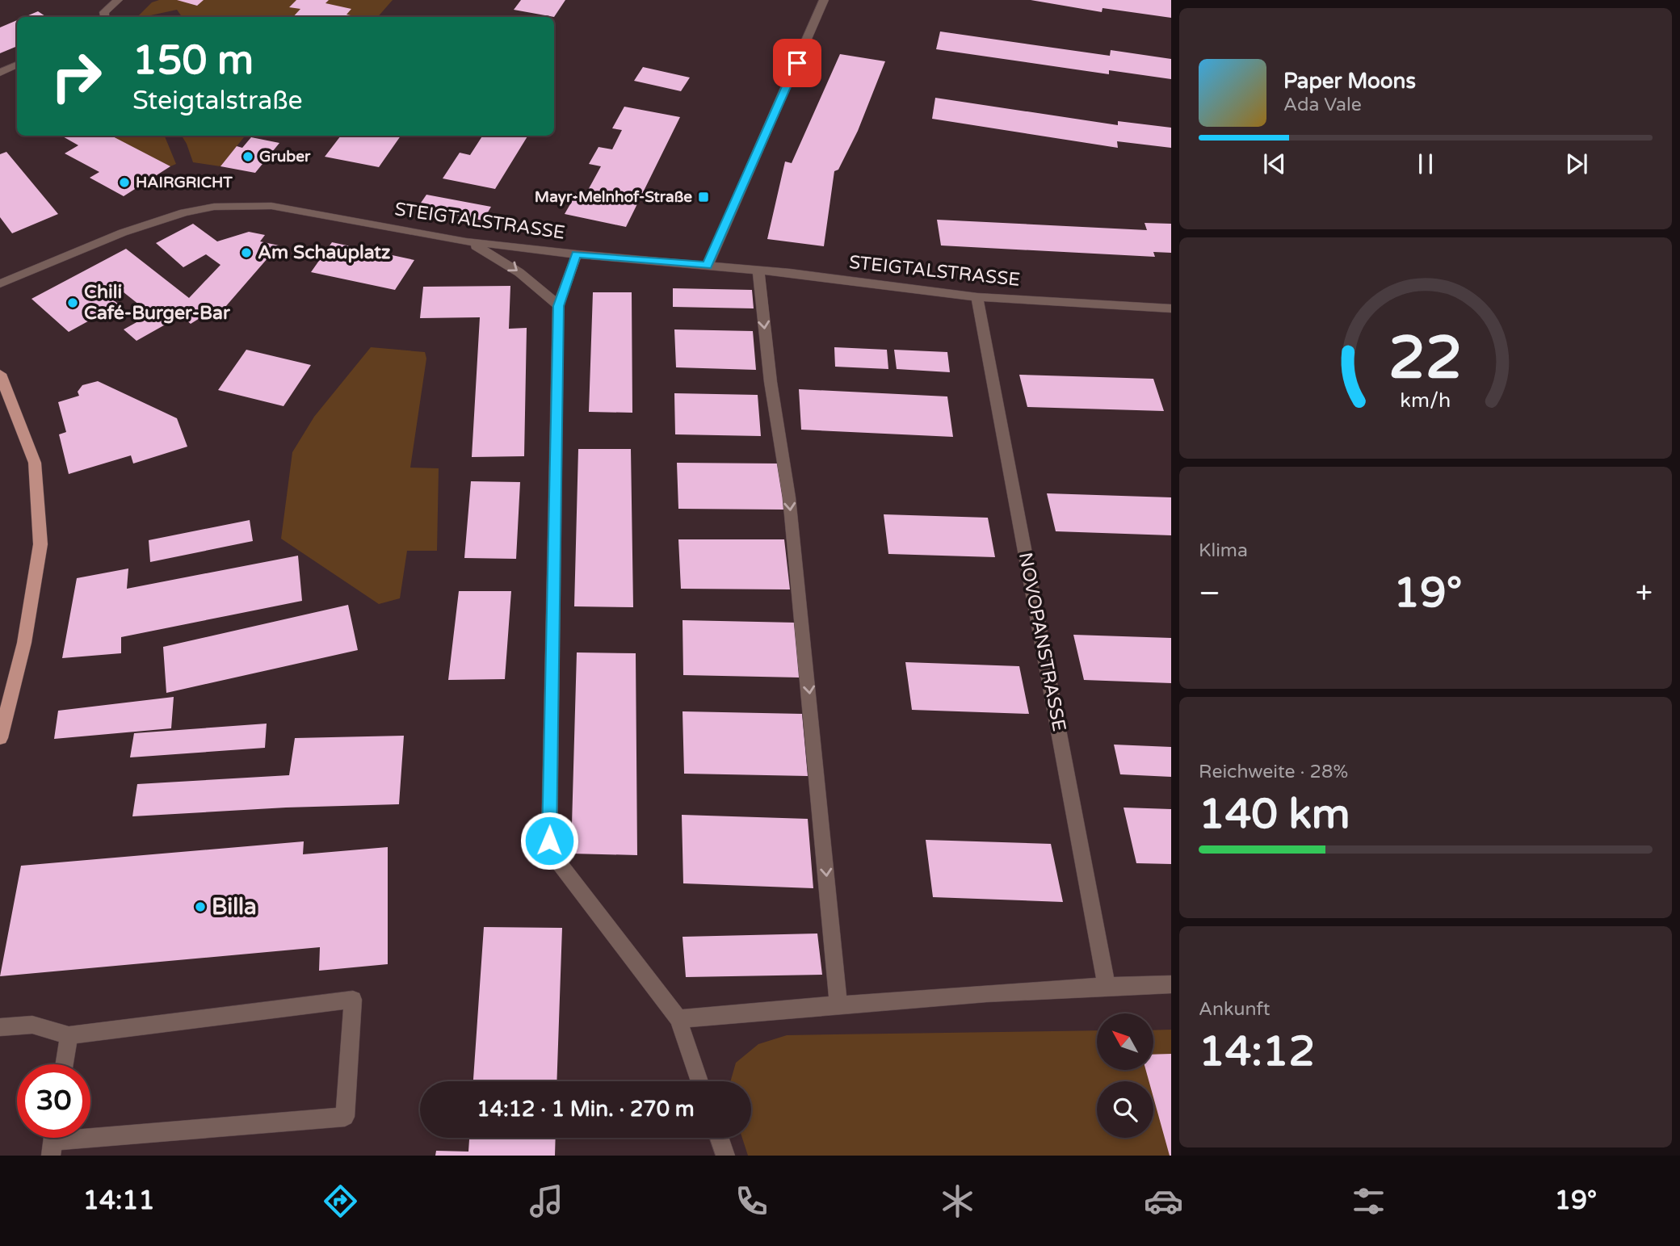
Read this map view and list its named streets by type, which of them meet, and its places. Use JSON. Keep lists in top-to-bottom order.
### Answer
{
  "streets": {
    "street": ["STEIGTALSTRASSE", "NOVOPANSTRASSE"]
  },
  "crossings": [
    ["STEIGTALSTRASSE", "NOVOPANSTRASSE"]
  ],
  "places": {
    "other": [
      "Gruber",
      "HAIRGRICHT",
      "Am Schauplatz",
      "Chili Café-Burger-Bar",
      "Billa"
    ],
    "transit": ["Mayr-Melnhof-Straße"]
  },
  "north": "top left",
  "page": {
    "turn": ["150 m", "Steigtalstraße"],
    "song": ["Paper Moons", "Ada Vale"],
    "tile": [
      "Klima",
      ["Reichweite · 28%", "140 km"],
      ["Ankunft", "14:12"]
    ],
    "heat": ["−", "19°", "+"],
    "limit": "30",
    "trip": "14:12 · 1 Min. · 270 m",
    "tabs": ["14:11", "19°"],
    "gauge": ["22", "km/h"]
  }
}
